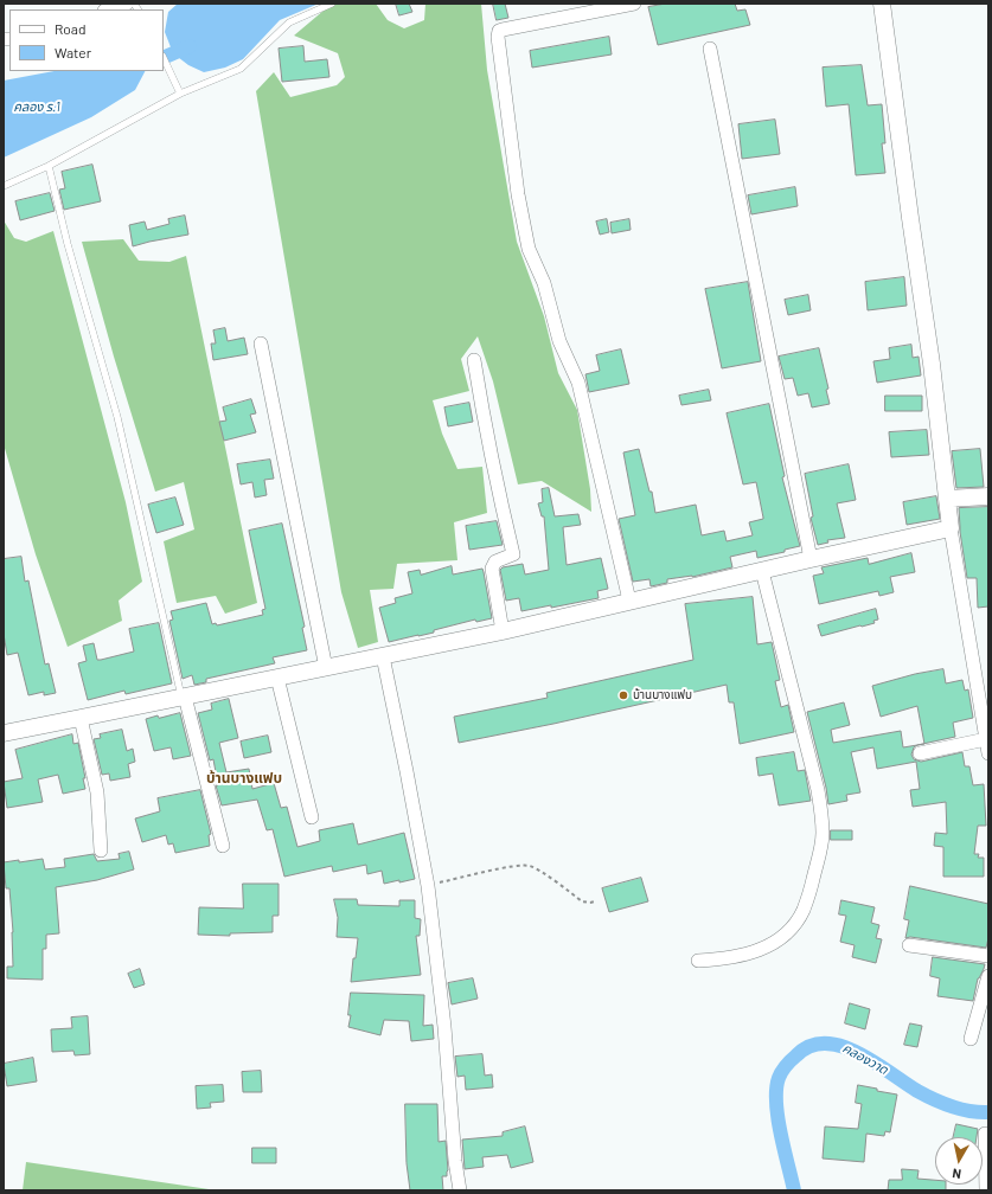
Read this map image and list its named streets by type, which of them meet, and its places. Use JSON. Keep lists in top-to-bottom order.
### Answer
{
  "districts": ["บ้านบางแฟบ"],
  "water": ["คลอง ร.1", "คลองวาด"],
  "places": ["บ้านบางแฟบ"],
  "legend": ["Road", "Water"],
  "north": "bottom"
}
